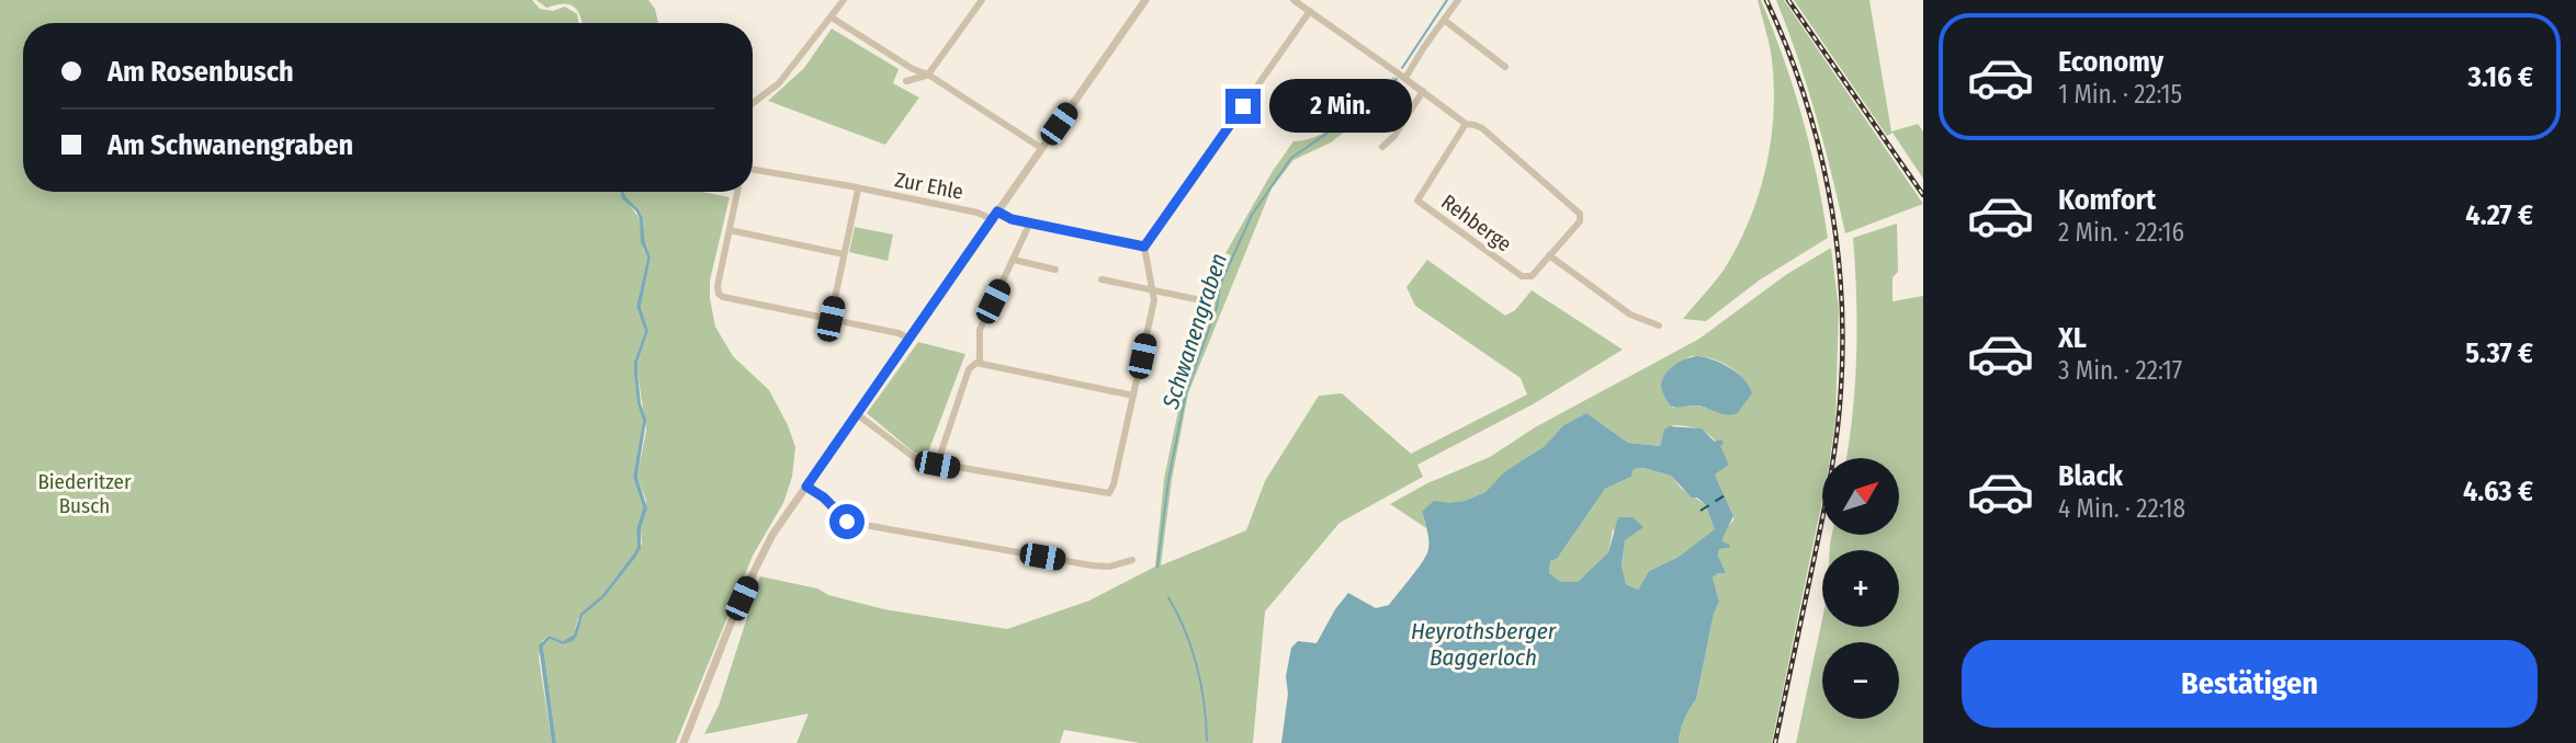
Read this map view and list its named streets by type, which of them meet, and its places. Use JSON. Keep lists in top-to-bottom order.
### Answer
{
  "streets": {
    "street": ["Zur Ehle", "Rehberge"]
  },
  "water": ["Schwanengraben", "Heyrothsberger Baggerloch"],
  "parks": ["Biederitzer Busch"],
  "north": "top right",
  "page": {
    "list": [
      {
        "name": "Economy",
        "note": "1 Min. · 22:15",
        "value": "3.16 €"
      },
      {
        "name": "Komfort",
        "note": "2 Min. · 22:16",
        "value": "4.27 €"
      },
      {
        "name": "XL",
        "note": "3 Min. · 22:17",
        "value": "5.37 €"
      },
      {
        "name": "Black",
        "note": "4 Min. · 22:18",
        "value": "4.63 €"
      }
    ],
    "banner": ["Am Rosenbusch", "Am Schwanengraben"],
    "bubble": "2 Min.",
    "map_buttons": ["+", "−"],
    "buttons": "Bestätigen"
  }
}
